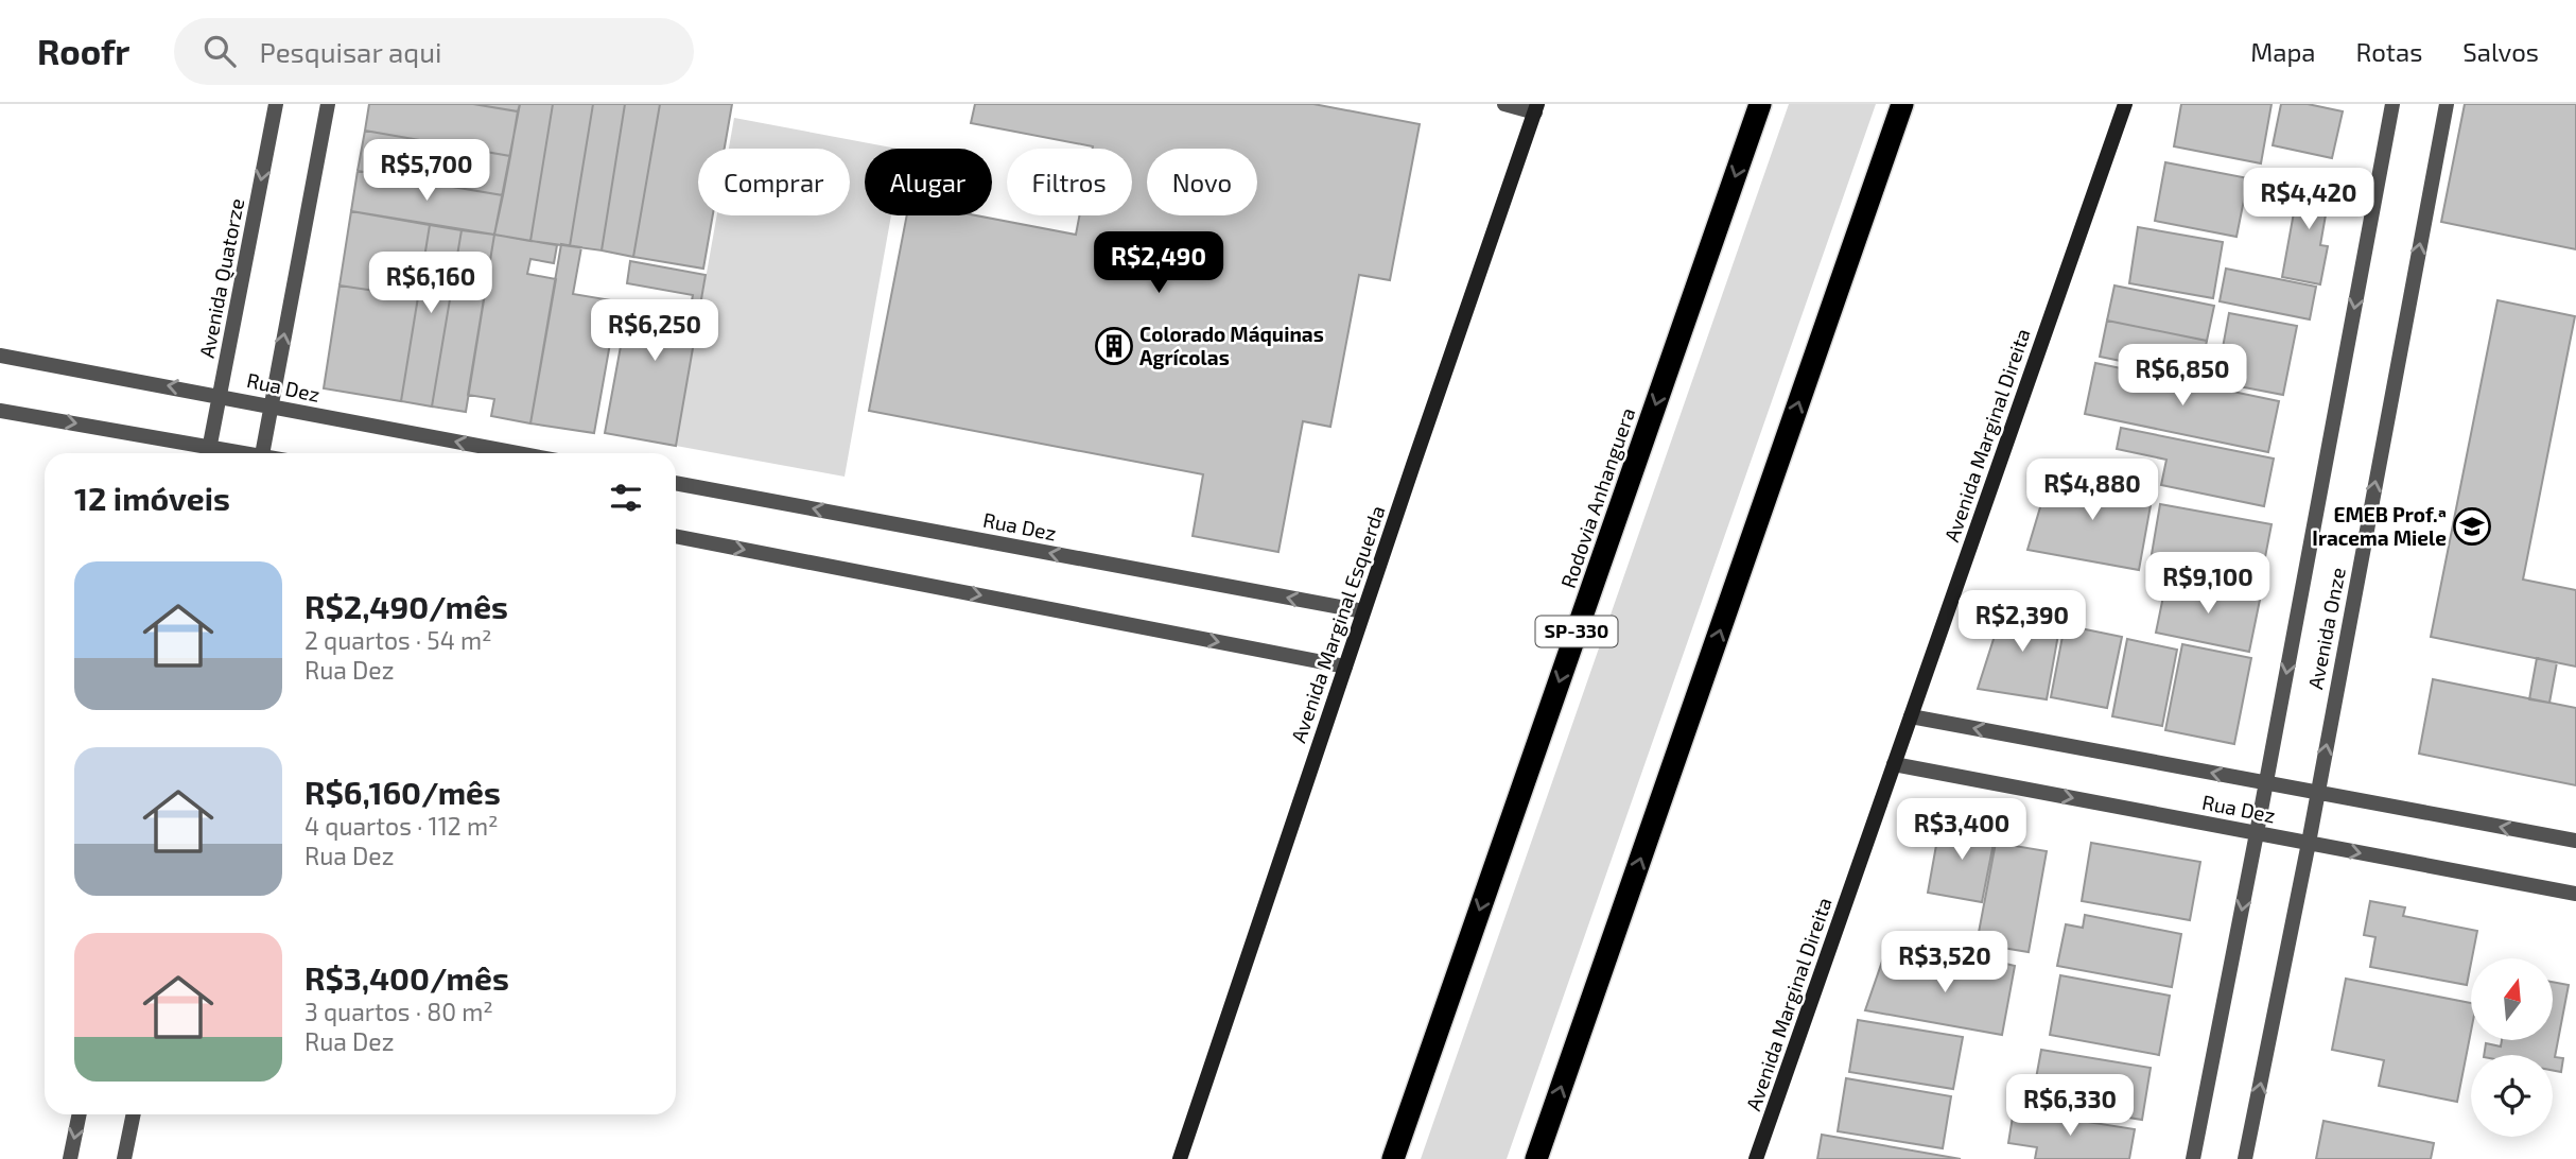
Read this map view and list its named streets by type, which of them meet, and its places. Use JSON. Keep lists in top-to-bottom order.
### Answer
{
  "streets": {
    "highway": ["Rodovia Anhanguera", "SP-330"],
    "main road": ["Avenida Marginal Direita", "Avenida Marginal Esquerda"],
    "street": ["Avenida Quatorze", "Rua Dez", "Avenida Onze"]
  },
  "crossings": [
    ["Avenida Quatorze", "Rua Dez"],
    ["Rua Dez", "Avenida Marginal Direita"],
    ["Rua Dez", "Avenida Marginal Esquerda"],
    ["Rua Dez", "Avenida Onze"]
  ],
  "places": {
    "building": ["Colorado Máquinas Agrícolas"],
    "school or university": ["EMEB Prof.ª Iracema Miele"]
  },
  "north": "top",
  "page": {
    "header": "Roofr",
    "search": "Pesquisar aqui",
    "nav": ["Mapa", "Rotas", "Salvos"],
    "price": [
      "R$5,700",
      "R$4,420",
      "R$2,490",
      "R$6,160",
      "R$6,250",
      "R$6,850",
      "R$4,880",
      "R$9,100",
      "R$2,390",
      "R$3,400",
      "R$3,520",
      "R$6,330"
    ],
    "chip": [
      "Comprar",
      "Alugar",
      "Filtros",
      "Novo"
    ],
    "heading": "12 imóveis",
    "list": [
      {
        "name": "R$2,490/mês",
        "note": "2 quartos · 54 m² · Rua Dez"
      },
      {
        "name": "R$6,160/mês",
        "note": "4 quartos · 112 m² · Rua Dez"
      },
      {
        "name": "R$3,400/mês",
        "note": "3 quartos · 80 m² · Rua Dez"
      }
    ]
  }
}
